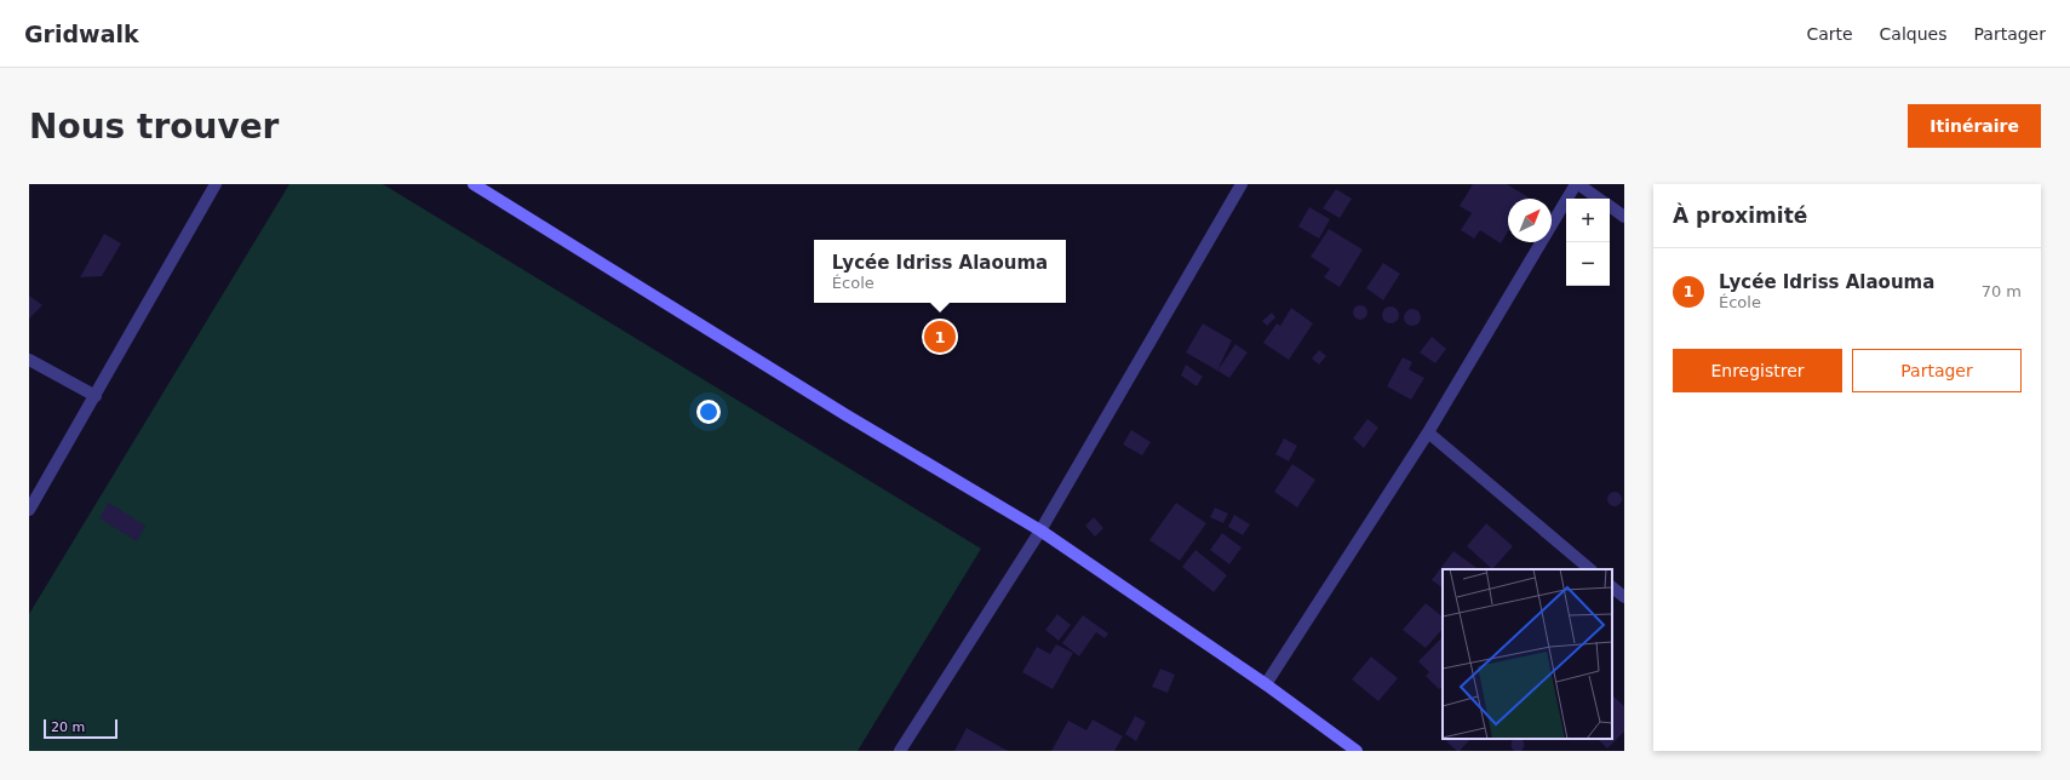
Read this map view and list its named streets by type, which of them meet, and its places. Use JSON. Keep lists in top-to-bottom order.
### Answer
{
  "scale_bar": "20 m",
  "north": "top right",
  "page": {
    "header": "Gridwalk",
    "nav": ["Carte", "Calques", "Partager"],
    "buttons": [
      "Itinéraire",
      ["Enregistrer", "Partager"]
    ],
    "title": "Nous trouver",
    "heading": "À proximité",
    "map_buttons": ["+", "−"],
    "popup": ["Lycée Idriss Alaouma", "École"],
    "list": [
      {
        "mark": "1",
        "name": "Lycée Idriss Alaouma",
        "note": "École",
        "value": "70 m"
      }
    ],
    "pins": "1",
    "scale": "20 m"
  }
}
